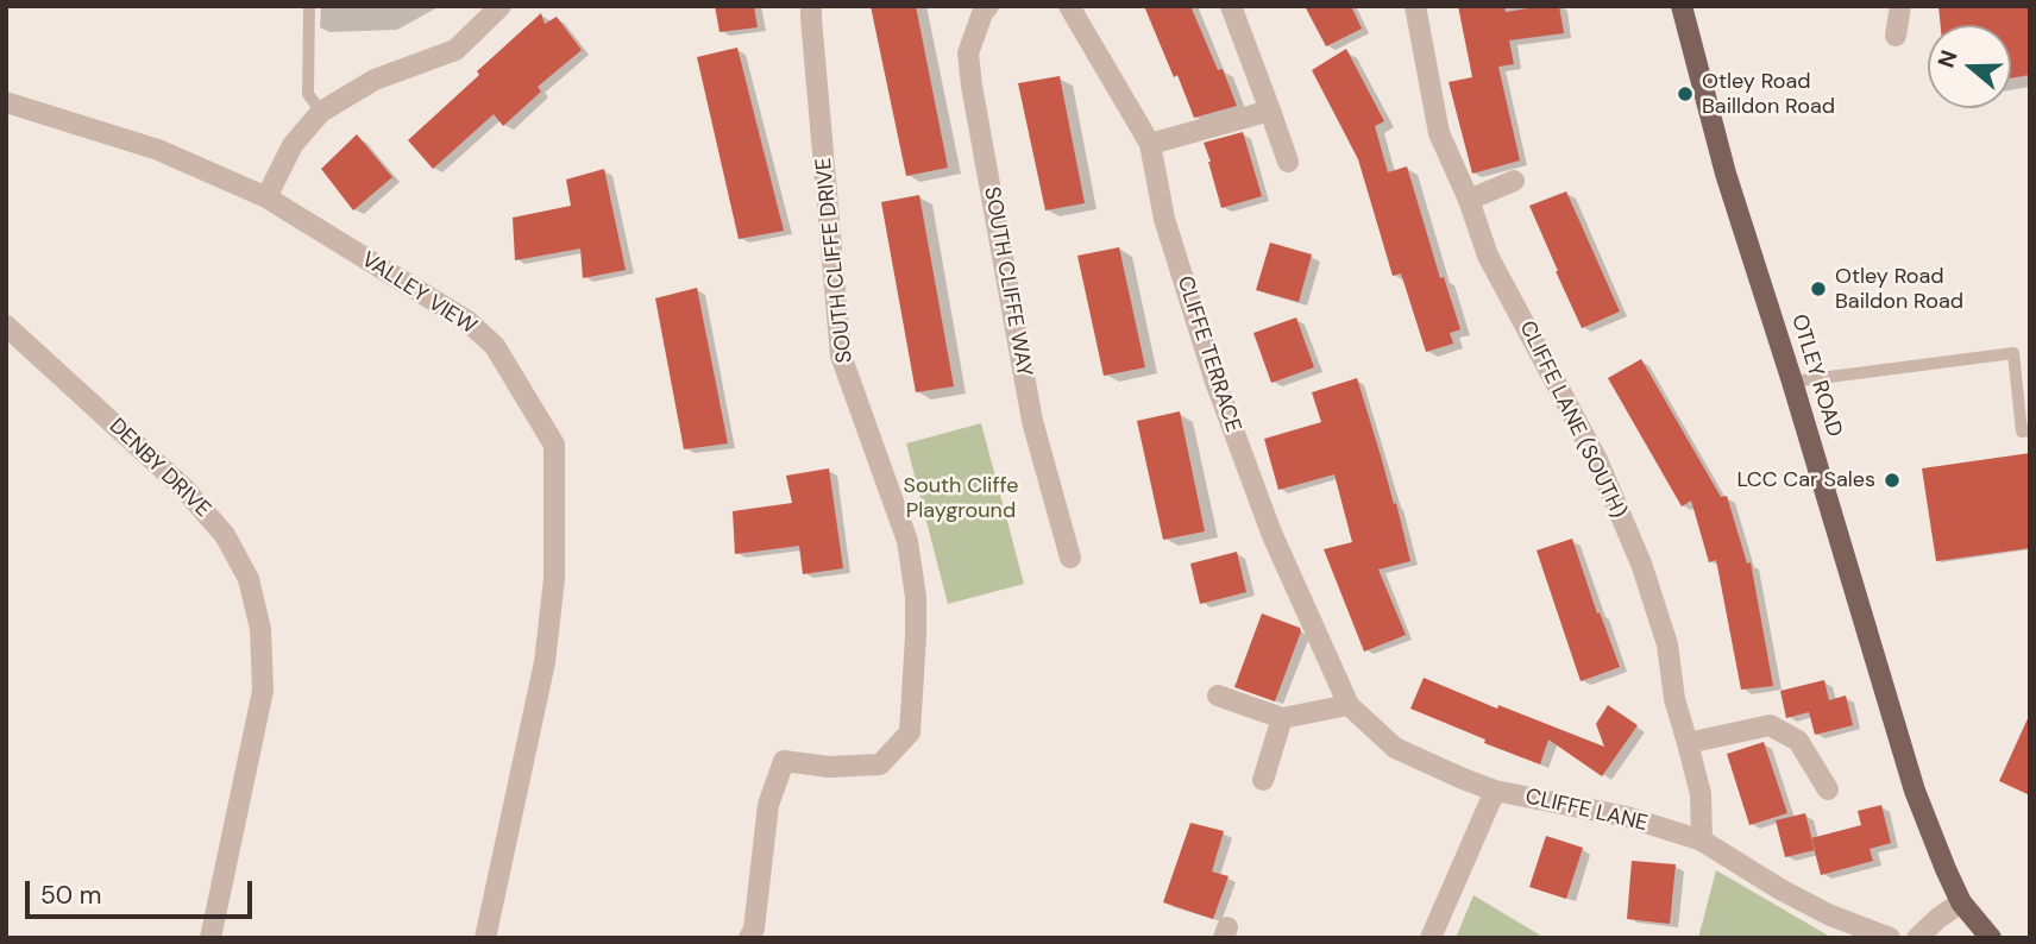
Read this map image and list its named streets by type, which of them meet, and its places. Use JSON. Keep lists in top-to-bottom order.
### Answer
{
  "streets": {
    "main road": ["OTLEY ROAD"],
    "street": [
      "SOUTH CLIFFE DRIVE",
      "SOUTH CLIFFE WAY",
      "VALLEY VIEW",
      "CLIFFE TERRACE",
      "CLIFFE LANE (SOUTH)",
      "DENBY DRIVE",
      "CLIFFE LANE"
    ]
  },
  "crossings": [
    ["CLIFFE TERRACE", "CLIFFE LANE"],
    ["CLIFFE LANE (SOUTH)", "CLIFFE LANE"]
  ],
  "parks": ["South Cliffe Playground"],
  "places": ["Otley Road Bailldon Road", "Otley Road Baildon Road", "LCC Car Sales"],
  "scale_bar": "50 m",
  "north": "left"
}
